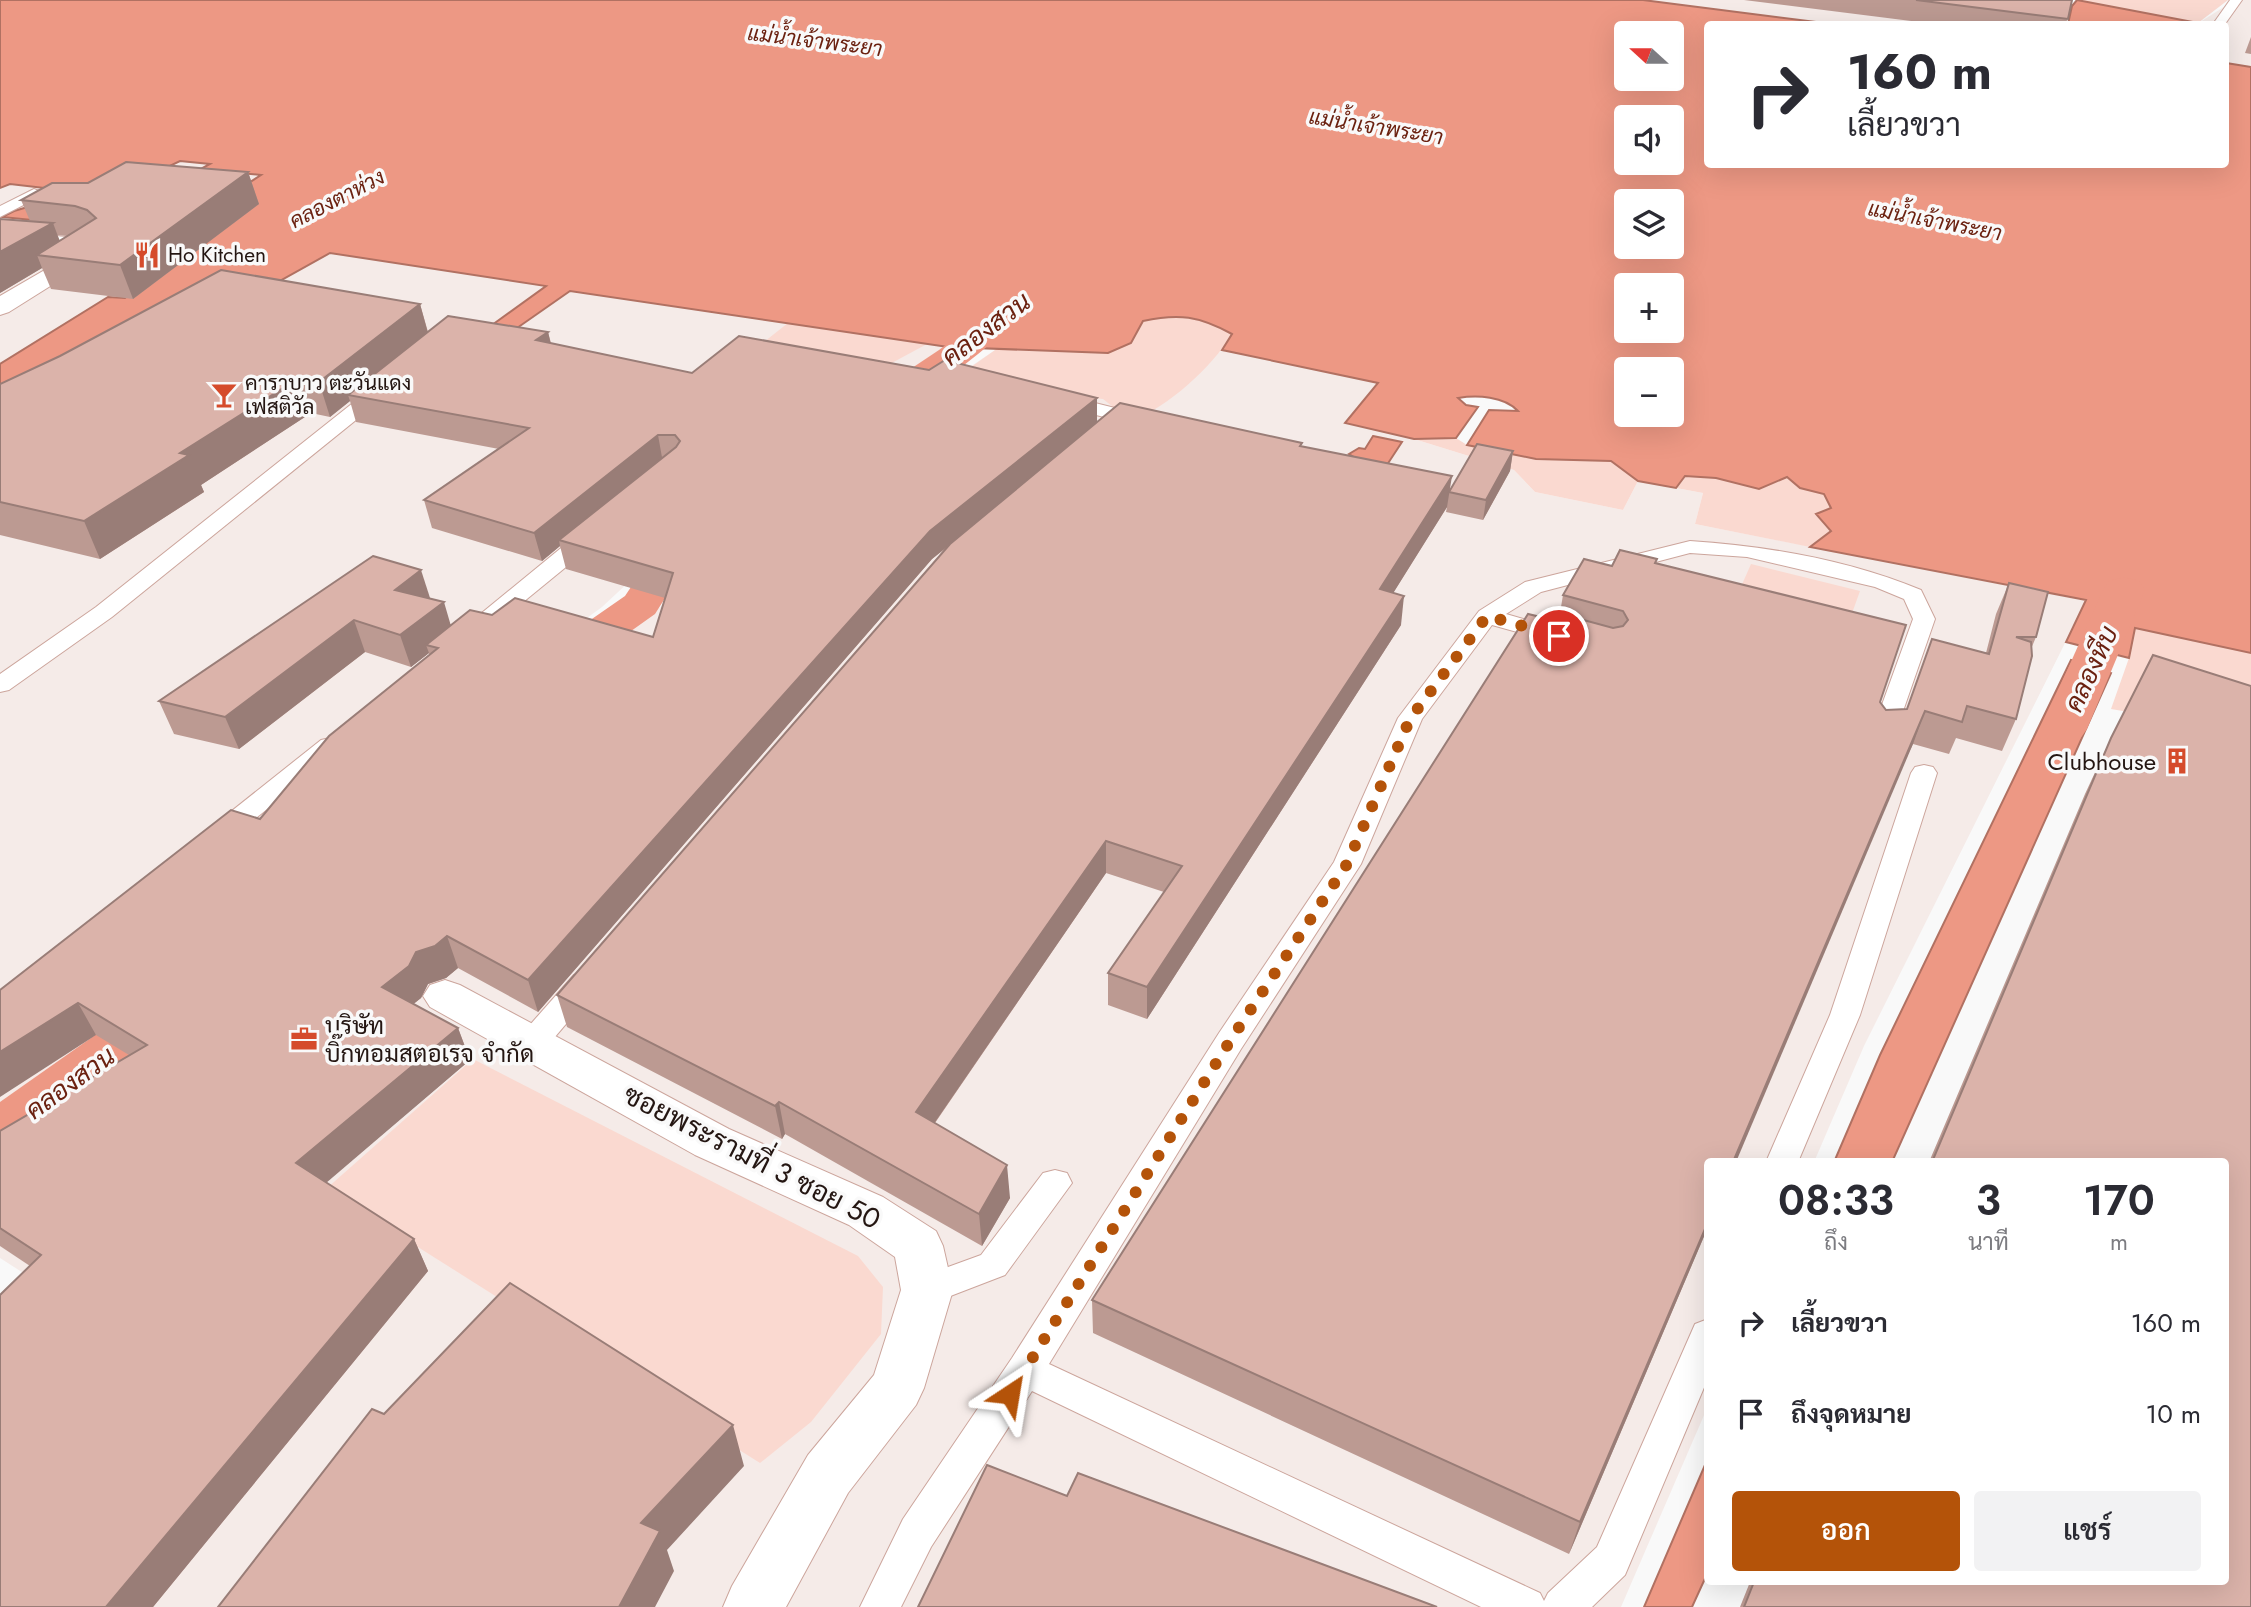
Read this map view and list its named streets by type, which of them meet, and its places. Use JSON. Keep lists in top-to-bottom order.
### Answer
{
  "streets": {
    "street": ["ซอยพระรามที่ 3 ซอย 50"]
  },
  "water": [
    "แม่น้ำเจ้าพระยา",
    "คลองตาห่วง",
    "คลองสวน",
    "คลองหีบ"
  ],
  "places": {
    "restaurant": ["Ho Kitchen"],
    "bar": ["คาราบาว ตะวันแดง เฟสติวัล"],
    "building": ["Clubhouse"],
    "office": ["บริษัท บิ๊กทอมสตอเรจ จำกัด"]
  },
  "north": "left",
  "page": {
    "map_buttons": ["+", "−"],
    "turn": ["160 m", "เลี้ยวขวา"],
    "eta": [
      "08:33",
      "ถึง",
      "3",
      "นาที",
      "170",
      "m"
    ],
    "list": [
      {
        "name": "เลี้ยวขวา",
        "value": "160 m"
      },
      {
        "name": "ถึงจุดหมาย",
        "value": "10 m"
      }
    ],
    "buttons": ["ออก", "แชร์"]
  }
}
